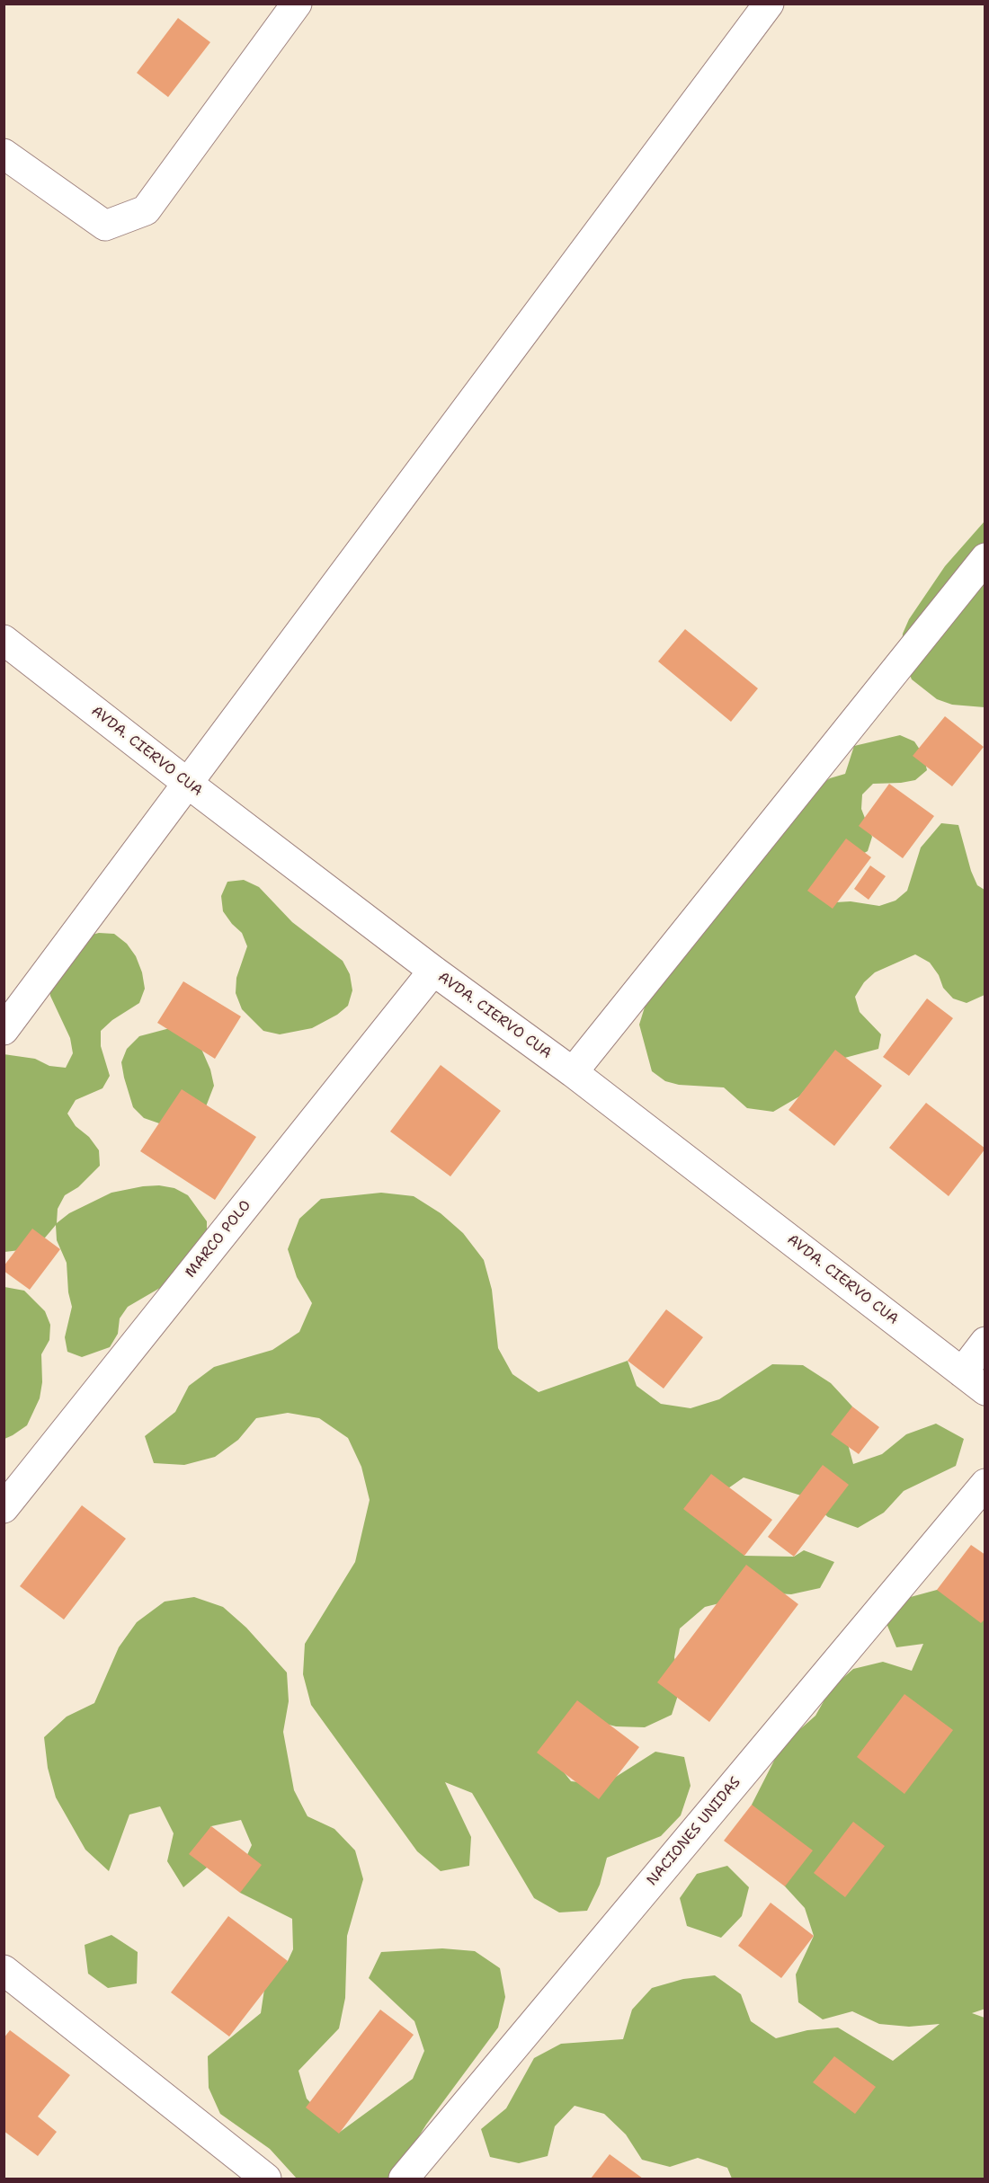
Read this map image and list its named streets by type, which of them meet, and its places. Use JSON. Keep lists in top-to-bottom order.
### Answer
{
  "streets": {
    "street": ["AVDA. CIERVO CUA", "MARCO POLO", "NACIONES UNIDAS"]
  },
  "crossings": [
    ["AVDA. CIERVO CUA", "MARCO POLO"]
  ]
}
